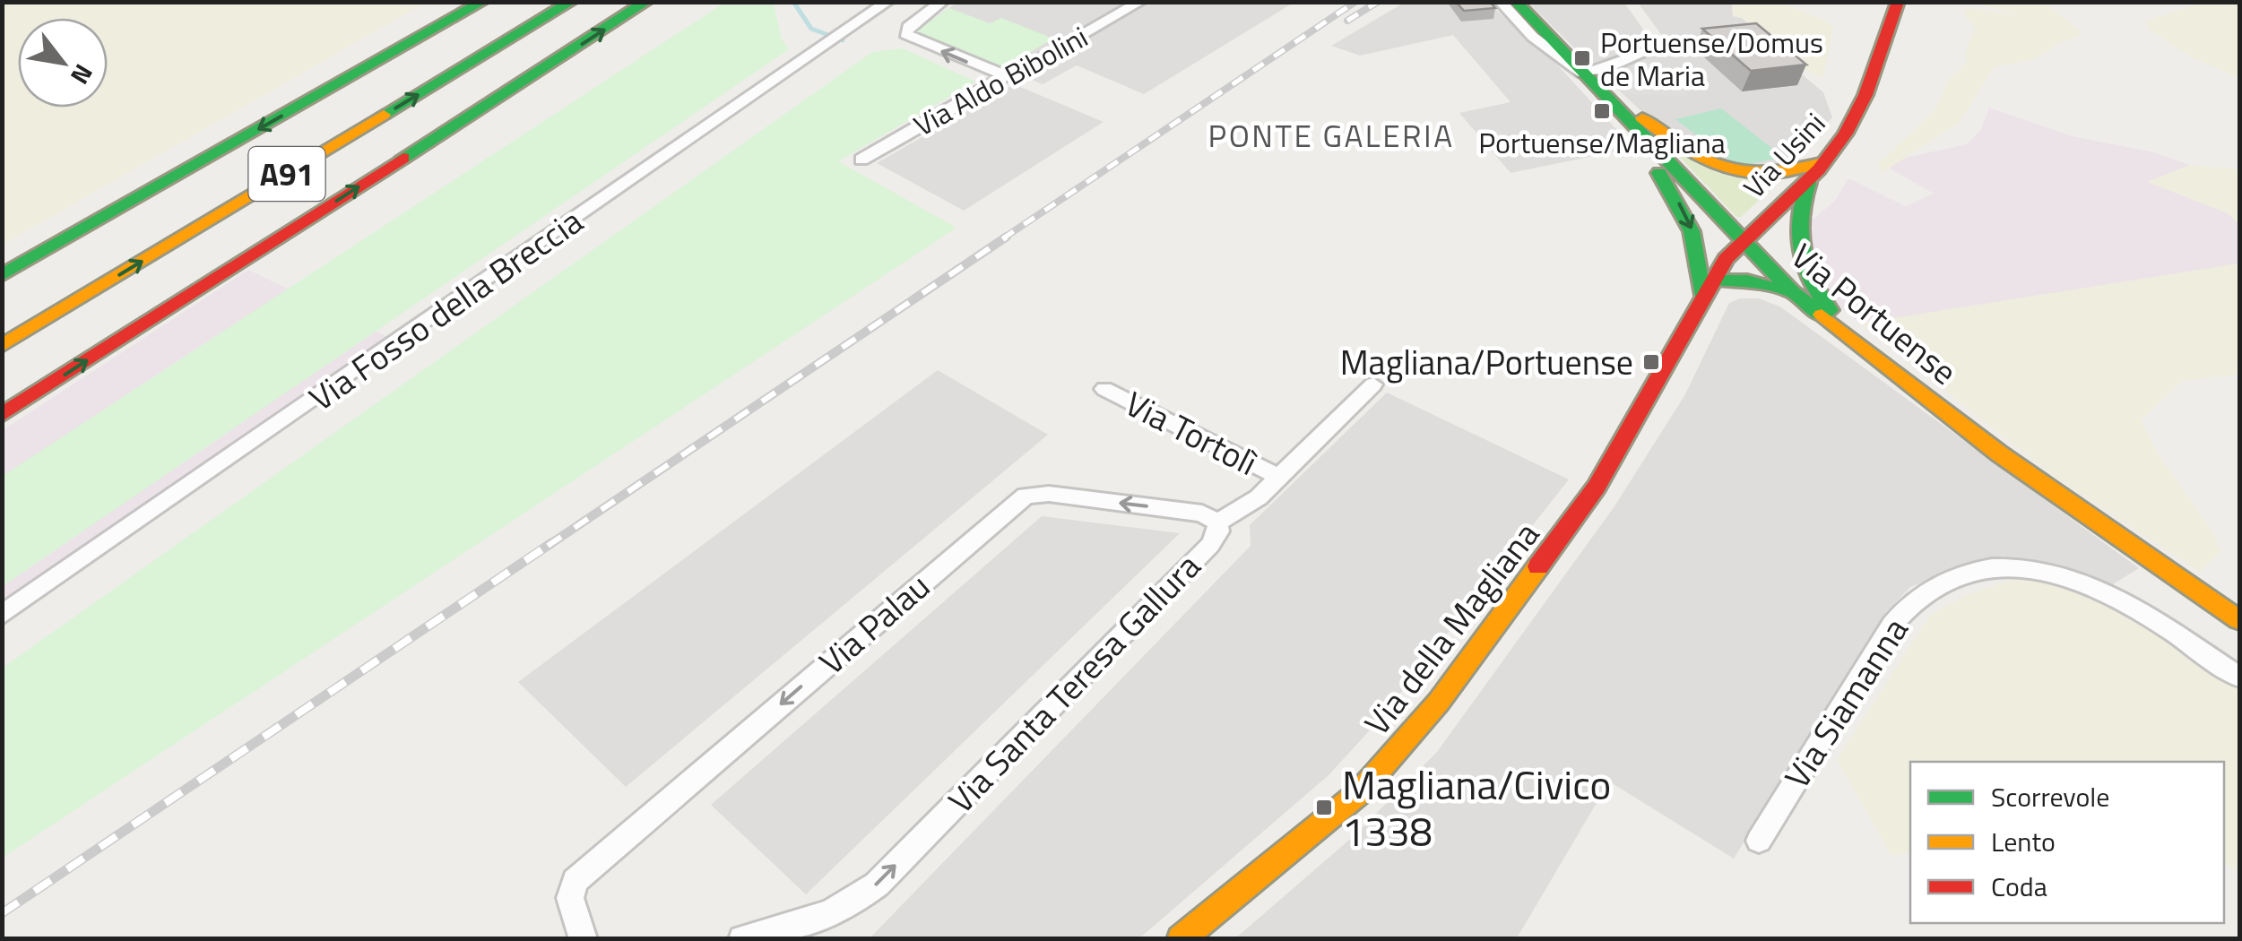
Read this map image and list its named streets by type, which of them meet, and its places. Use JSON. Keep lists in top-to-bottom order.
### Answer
{
  "streets": {
    "main road": [
      "Via Usini",
      "A91",
      "Via Portuense",
      "Via della Magliana"
    ],
    "street": [
      "Via Aldo Bibolini",
      "Via Fosso della Breccia",
      "Via Tortolì",
      "Via Palau",
      "Via Santa Teresa Gallura",
      "Via Siamanna"
    ]
  },
  "crossings": [
    ["Via Usini", "Via Portuense"],
    ["Via Usini", "Via della Magliana"],
    ["Via Tortolì", "Via Santa Teresa Gallura"],
    ["Via Palau", "Via Santa Teresa Gallura"]
  ],
  "one_way": ["Via Palau", "Via Santa Teresa Gallura"],
  "districts": ["PONTE GALERIA"],
  "places": {
    "transit": [
      "Portuense/Domus de Maria",
      "Portuense/Magliana",
      "Magliana/Portuense",
      "Magliana/Civico 1338"
    ]
  },
  "legend": ["Scorrevole", "Lento", "Coda"],
  "north": "bottom right"
}
